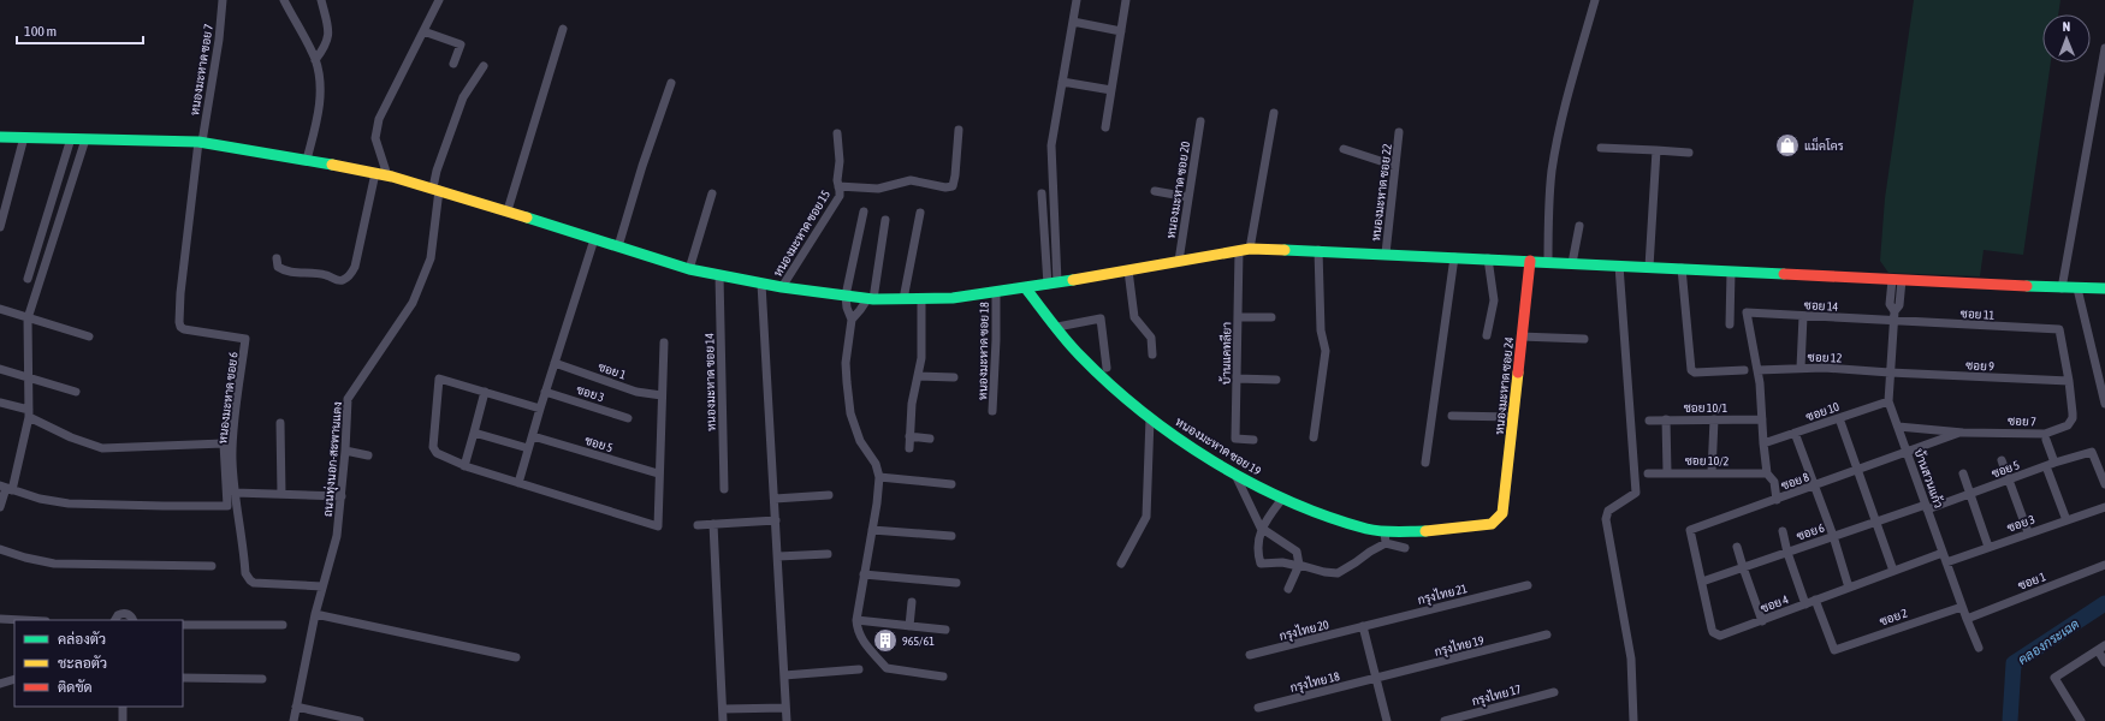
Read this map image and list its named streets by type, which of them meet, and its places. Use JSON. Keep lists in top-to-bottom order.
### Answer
{
  "streets": {
    "street": [
      "หนองมะหาด ซอย 7",
      "หนองมะหาด ซอย 20",
      "หนองมะหาด ซอย 22",
      "หนองมะหาด ซอย 15",
      "ซอย 14",
      "ซอย 11",
      "หนองมะหาด ซอย 18",
      "บ้านแคทลียา",
      "ซอย 12",
      "ซอย 9",
      "ซอย 1",
      "หนองมะหาด ซอย 14",
      "หนองมะหาด ซอย 24",
      "ซอย 3",
      "หนองมะหาด ซอย 6",
      "ซอย 10/1",
      "ซอย 10",
      "ซอย 7",
      "ซอย 5",
      "หนองมะหาด ซอย 19",
      "ถนนทุ่งนอก-สะพานแตง",
      "ซอย 10/2",
      "บ้านสวนแก้ว",
      "ซอย 8",
      "ซอย 6",
      "กรุงไทย 21",
      "ซอย 4",
      "ซอย 2",
      "กรุงไทย 20",
      "กรุงไทย 19",
      "กรุงไทย 18",
      "กรุงไทย 17"
    ]
  },
  "crossings": [
    ["หนองมะหาด ซอย 7", "หนองมะหาด ซอย 6"],
    ["ซอย 14", "ซอย 11"],
    ["ซอย 14", "ซอย 12"],
    ["ซอย 14", "บ้านสวนแก้ว"],
    ["ซอย 11", "ซอย 7"],
    ["ซอย 11", "บ้านสวนแก้ว"],
    ["ซอย 12", "ซอย 9"],
    ["ซอย 12", "บ้านสวนแก้ว"],
    ["ซอย 9", "ซอย 7"],
    ["ซอย 9", "บ้านสวนแก้ว"],
    ["ซอย 1", "บ้านสวนแก้ว"],
    ["หนองมะหาด ซอย 24", "หนองมะหาด ซอย 19"],
    ["ซอย 3", "บ้านสวนแก้ว"],
    ["หนองมะหาด ซอย 6", "ถนนทุ่งนอก-สะพานแตง"],
    ["ซอย 10", "บ้านสวนแก้ว"],
    ["ซอย 7", "บ้านสวนแก้ว"],
    ["ซอย 7", "ซอย 8"],
    ["ซอย 5", "บ้านสวนแก้ว"],
    ["ซอย 5", "ซอย 6"],
    ["บ้านสวนแก้ว", "ซอย 8"],
    ["บ้านสวนแก้ว", "ซอย 6"],
    ["บ้านสวนแก้ว", "ซอย 4"],
    ["บ้านสวนแก้ว", "ซอย 2"],
    ["ซอย 8", "ซอย 4"],
    ["ซอย 6", "ซอย 4"],
    ["กรุงไทย 21", "กรุงไทย 20"],
    ["ซอย 4", "ซอย 2"],
    ["กรุงไทย 19", "กรุงไทย 18"]
  ],
  "water": ["คลองกระเฉด"],
  "places": {
    "shop": ["แม็คโคร"],
    "building": ["965/61"]
  },
  "legend": ["คล่องตัว", "ชะลอตัว", "ติดขัด"],
  "scale_bar": "100 m",
  "north": "top"
}
